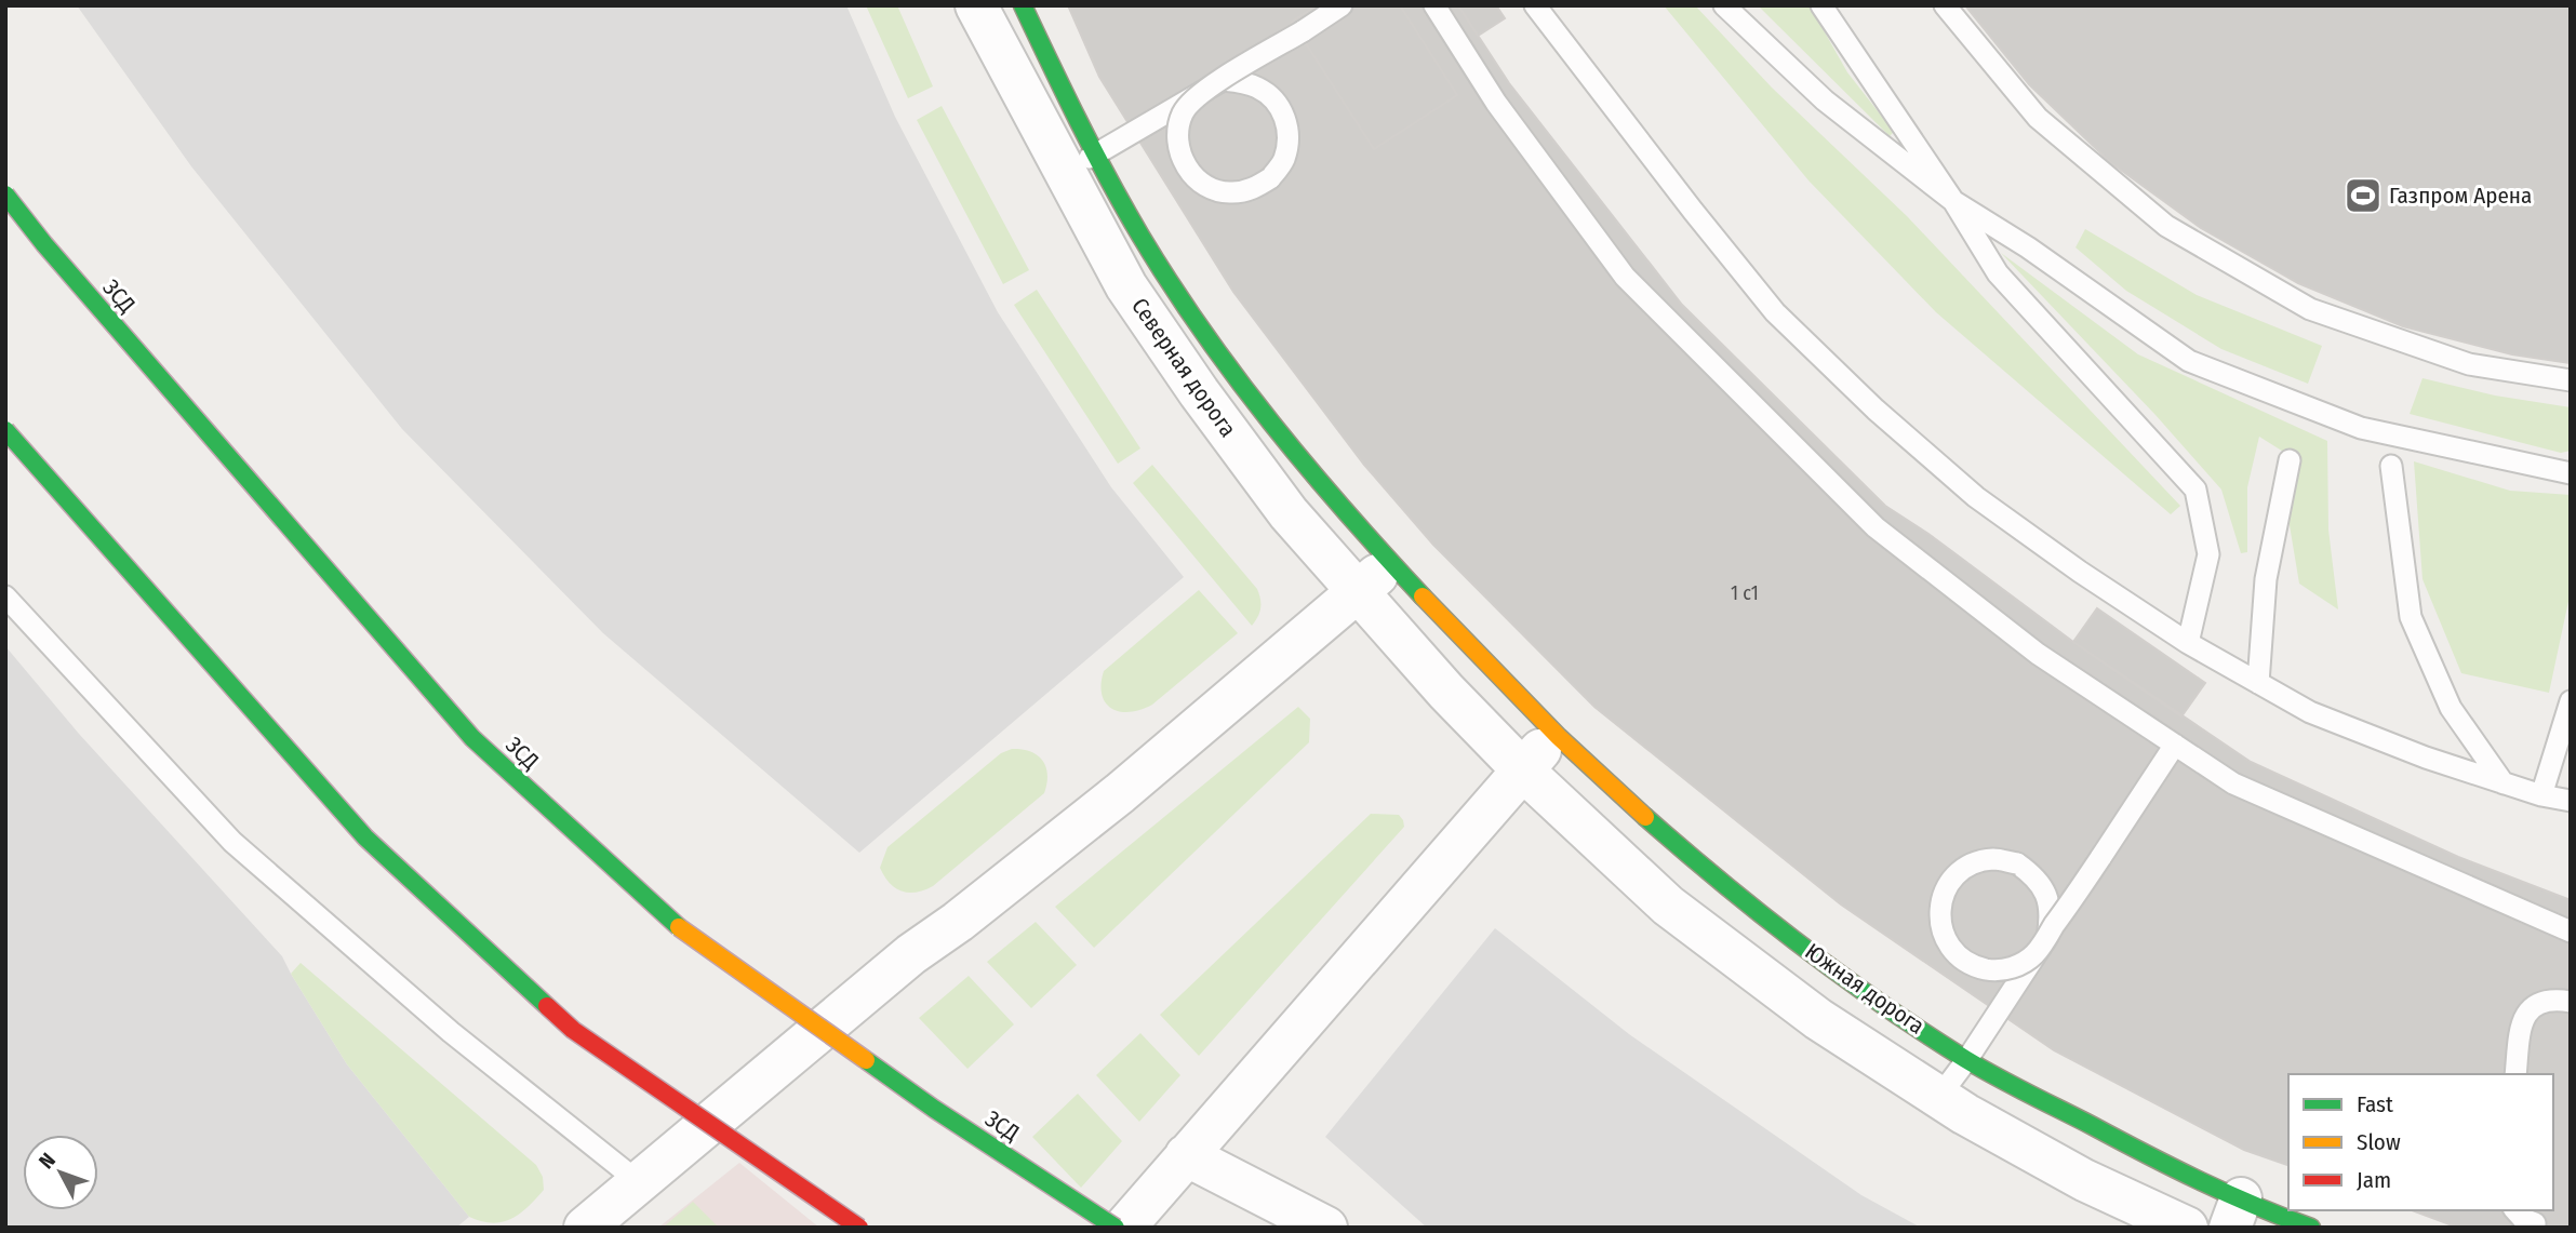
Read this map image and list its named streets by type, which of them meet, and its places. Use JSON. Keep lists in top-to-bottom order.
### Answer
{
  "streets": {
    "main road": ["ЗСД", "Северная дорога", "Южная дорога"]
  },
  "crossings": [
    ["Северная дорога", "Южная дорога"]
  ],
  "places": {
    "sports": ["Газпром Арена"]
  },
  "house_numbers": ["1 с1"],
  "legend": ["Fast", "Slow", "Jam"],
  "north": "top left"
}
